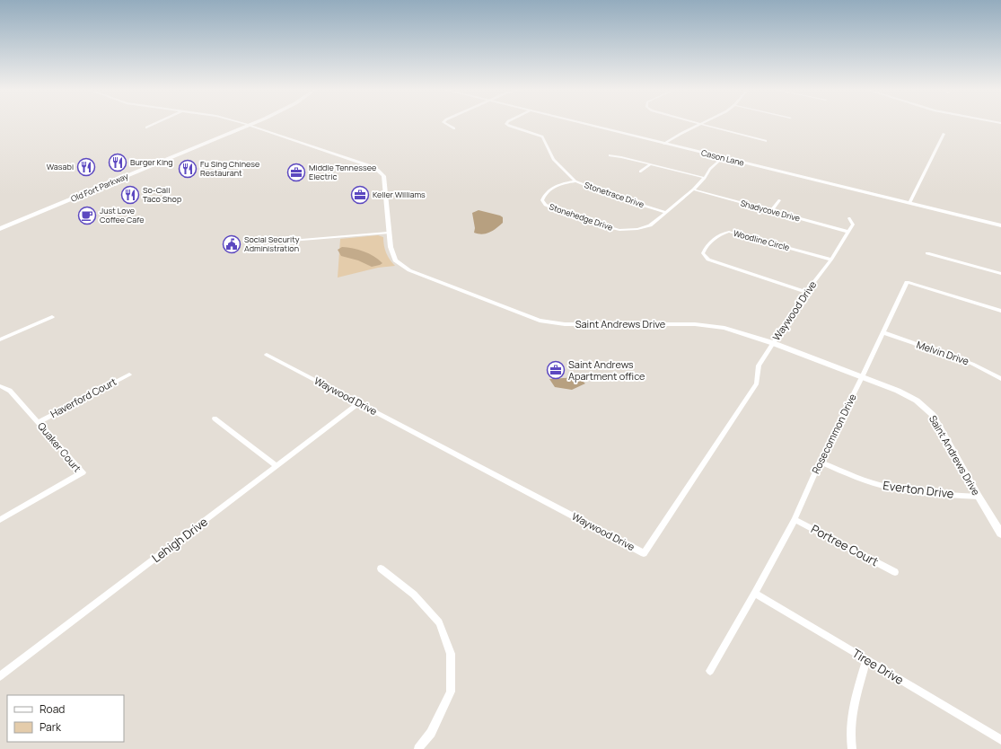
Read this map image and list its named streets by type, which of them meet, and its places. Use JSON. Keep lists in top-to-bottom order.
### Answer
{
  "streets": {
    "main road": ["Old Fort Parkway"],
    "street": [
      "Cason Lane",
      "Stonetrace Drive",
      "Shadycove Drive",
      "Stonehedge Drive",
      "Woodline Circle",
      "Waywood Drive",
      "Saint Andrews Drive",
      "Melvin Drive",
      "Haverford Court",
      "Rosecommon Drive",
      "Quaker Court",
      "Everton Drive",
      "Lehigh Drive",
      "Portree Court",
      "Tiree Drive"
    ]
  },
  "crossings": [
    ["Cason Lane", "Stonehedge Drive"],
    ["Old Fort Parkway", "Saint Andrews Drive"],
    ["Stonetrace Drive", "Stonehedge Drive"],
    ["Shadycove Drive", "Stonehedge Drive"],
    ["Shadycove Drive", "Waywood Drive"],
    ["Woodline Circle", "Waywood Drive"],
    ["Waywood Drive", "Saint Andrews Drive"],
    ["Waywood Drive", "Lehigh Drive"],
    ["Saint Andrews Drive", "Rosecommon Drive"],
    ["Saint Andrews Drive", "Everton Drive"],
    ["Melvin Drive", "Rosecommon Drive"],
    ["Haverford Court", "Quaker Court"],
    ["Rosecommon Drive", "Everton Drive"],
    ["Rosecommon Drive", "Portree Court"],
    ["Rosecommon Drive", "Tiree Drive"]
  ],
  "places": {
    "restaurant": [
      "Burger King",
      "Wasabi",
      "Fu Sing Chinese Restaurant",
      "So-Cali Taco Shop"
    ],
    "office": ["Middle Tennessee Electric", "Keller Williams", "Saint Andrews Apartment office"],
    "cafe": ["Just Love Coffee Cafe"],
    "public building": ["Social Security Administration"]
  },
  "legend": ["Road", "Park"]
}
